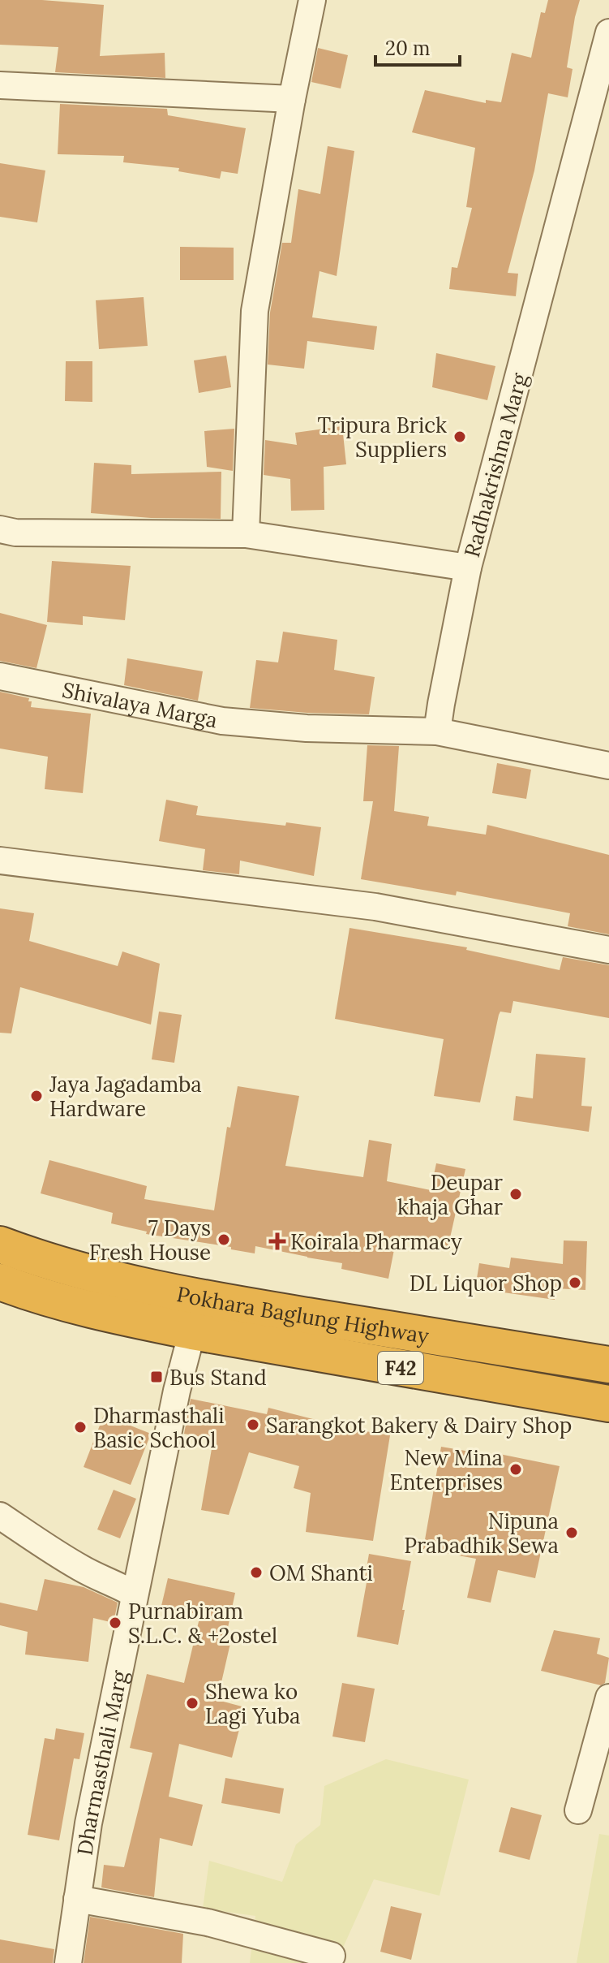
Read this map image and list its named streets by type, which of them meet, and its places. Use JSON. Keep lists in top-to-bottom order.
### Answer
{
  "streets": {
    "highway": ["Pokhara Baglung Highway", "F42"],
    "street": ["Radhakrishna Marg", "Shivalaya Marga", "Dharmasthali Marg"]
  },
  "crossings": [
    ["Radhakrishna Marg", "Shivalaya Marga"],
    ["Pokhara Baglung Highway", "Dharmasthali Marg"]
  ],
  "places": {
    "other": [
      "Tripura Brick Suppliers",
      "Jaya Jagadamba Hardware",
      "Deupar khaja Ghar",
      "7 Days Fresh House",
      "DL Liquor Shop",
      "Sarangkot Bakery & Dairy Shop",
      "Dharmasthali Basic School",
      "New Mina Enterprises",
      "Nipuna Prabadhik Sewa",
      "OM Shanti",
      "Purnabiram S.L.C. & +2ostel",
      "Shewa ko Lagi Yuba"
    ],
    "health": ["Koirala Pharmacy"],
    "transit": ["Bus Stand"]
  },
  "scale_bar": "20 m"
}
